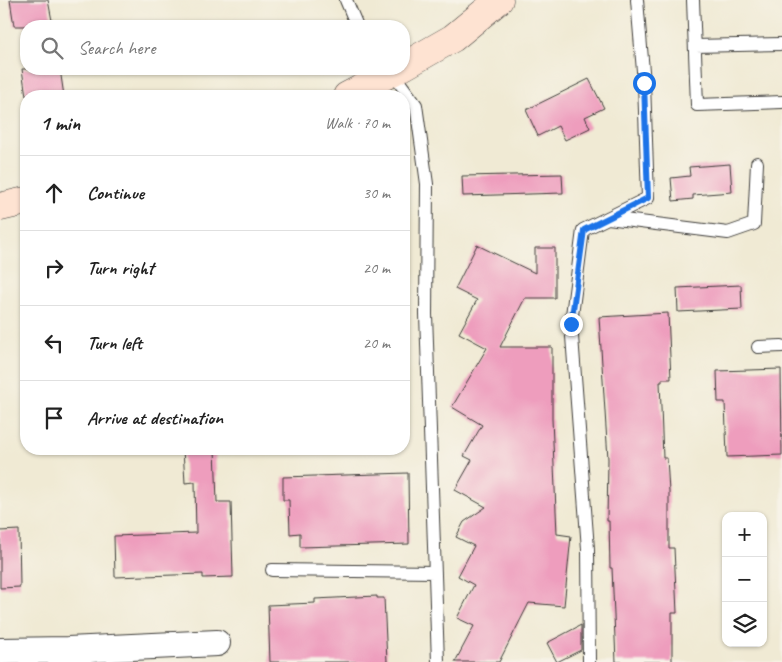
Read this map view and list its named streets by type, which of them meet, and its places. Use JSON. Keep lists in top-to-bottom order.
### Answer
{
  "page": {
    "search": "Search here",
    "heading": ["1 min", "Walk · 70 m"],
    "list": [
      ["Continue", "30 m"],
      ["Turn right", "20 m"],
      ["Turn left", "20 m"],
      "Arrive at destination"
    ],
    "map_buttons": ["+", "−"]
  }
}
